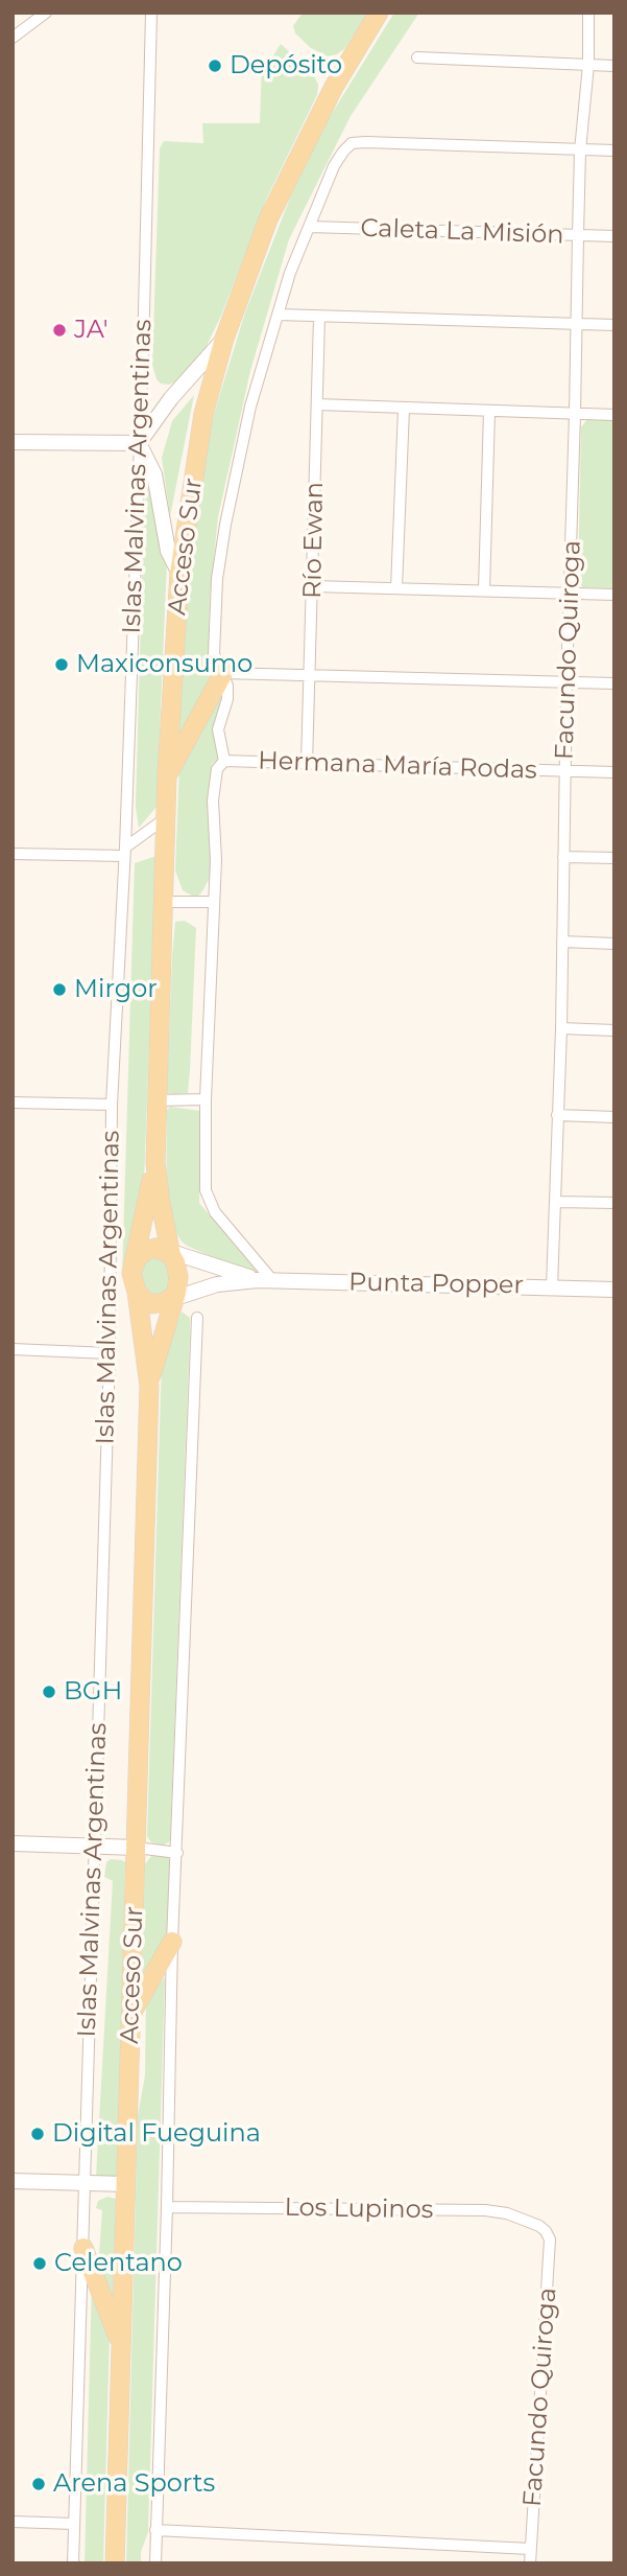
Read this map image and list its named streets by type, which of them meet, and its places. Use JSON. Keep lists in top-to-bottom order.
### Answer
{
  "streets": {
    "main road": ["Acceso Sur"],
    "street": [
      "Caleta La Misión",
      "Islas Malvinas Argentinas",
      "Río Ewan",
      "Facundo Quiroga",
      "Hermana María Rodas",
      "Punta Popper",
      "Los Lupinos"
    ]
  },
  "crossings": [
    ["Caleta La Misión", "Facundo Quiroga"],
    ["Río Ewan", "Hermana María Rodas"],
    ["Acceso Sur", "Punta Popper"],
    ["Facundo Quiroga", "Hermana María Rodas"],
    ["Facundo Quiroga", "Punta Popper"],
    ["Facundo Quiroga", "Los Lupinos"]
  ],
  "places": [
    "Depósito",
    "JA'",
    "Maxiconsumo",
    "Mirgor",
    "BGH",
    "Digital Fueguina",
    "Celentano",
    "Arena Sports"
  ]
}
